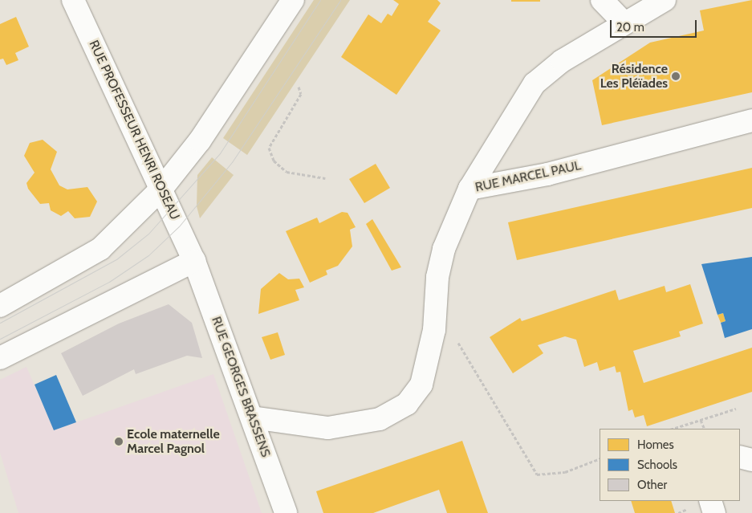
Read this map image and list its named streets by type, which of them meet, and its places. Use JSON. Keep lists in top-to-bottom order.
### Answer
{
  "streets": {
    "street": ["RUE PROFESSEUR HENRI ROSEAU", "RUE MARCEL PAUL", "RUE GEORGES BRASSENS"]
  },
  "crossings": [
    ["RUE PROFESSEUR HENRI ROSEAU", "RUE GEORGES BRASSENS"],
    ["RUE MARCEL PAUL", "RUE GEORGES BRASSENS"]
  ],
  "places": ["Résidence Les Pléïades", "Ecole maternelle Marcel Pagnol"],
  "legend": ["Homes", "Schools", "Other"],
  "scale_bar": "20 m"
}
